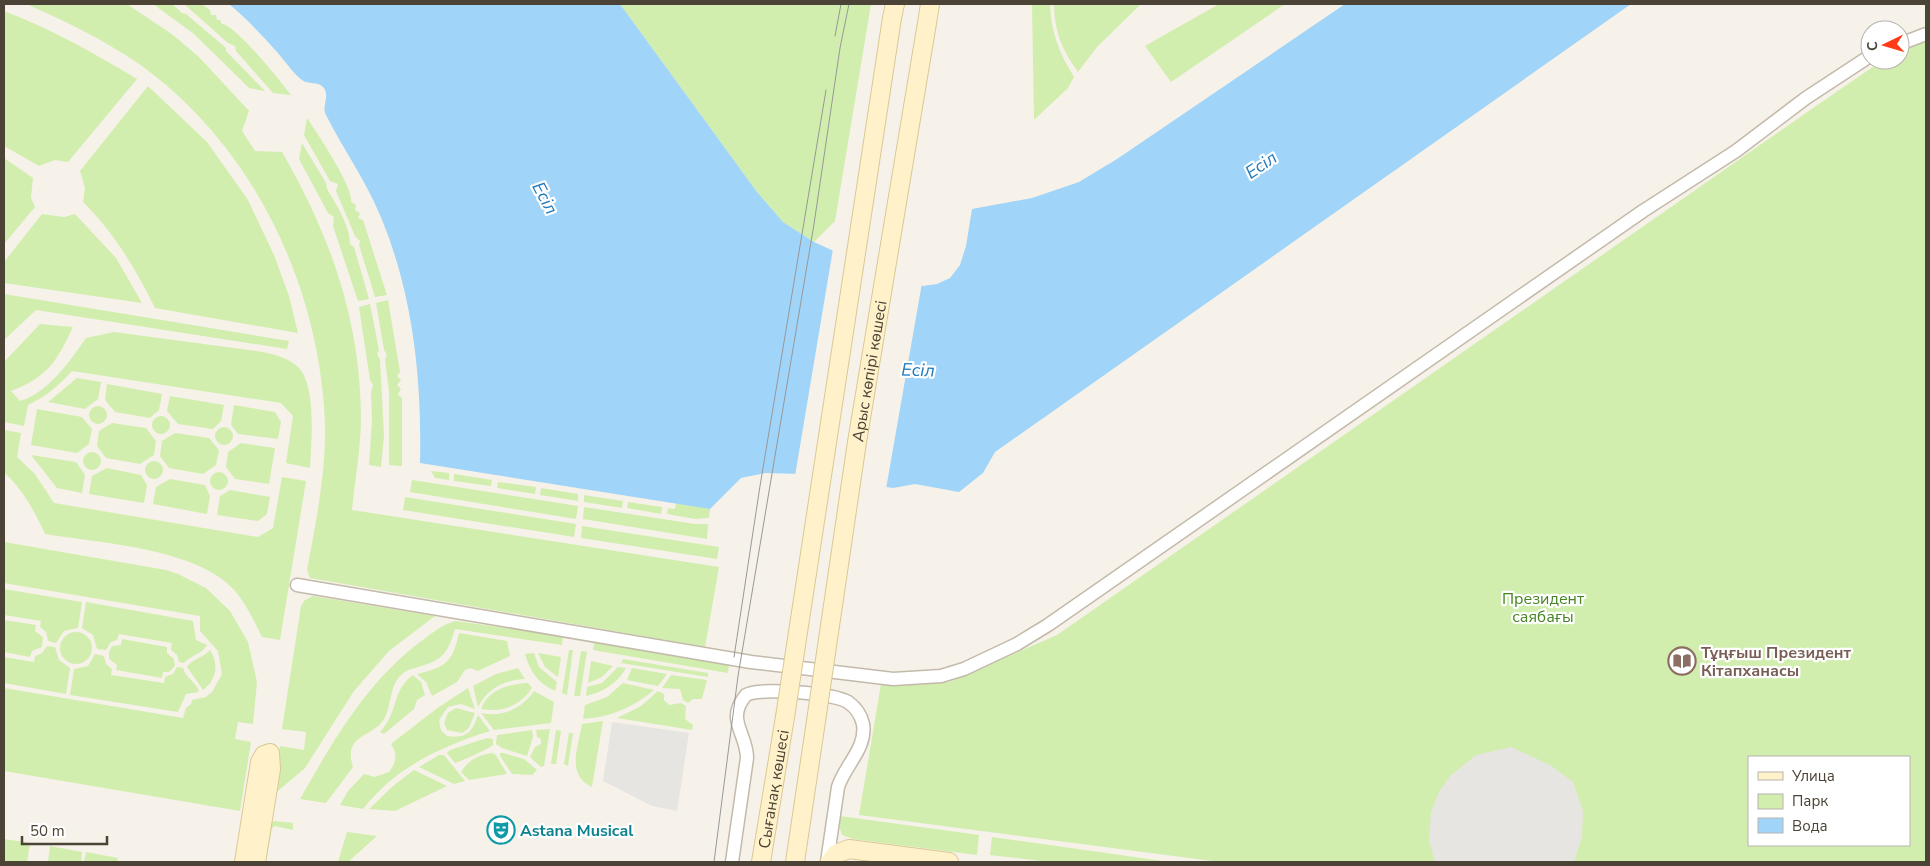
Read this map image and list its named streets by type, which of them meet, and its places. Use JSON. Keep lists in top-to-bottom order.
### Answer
{
  "streets": {
    "main road": ["Арыс көпірі көшесі", "Сығанақ көшесі"]
  },
  "crossings": [
    ["Арыс көпірі көшесі", "Сығанақ көшесі"]
  ],
  "water": ["Есіл"],
  "parks": ["Президент саябағы"],
  "places": {
    "library": ["Тұңғыш Президент Кітапханасы"],
    "theatre": ["Astana Musical"]
  },
  "legend": ["Улица", "Парк", "Вода"],
  "scale_bar": "50 m",
  "north": "left"
}
